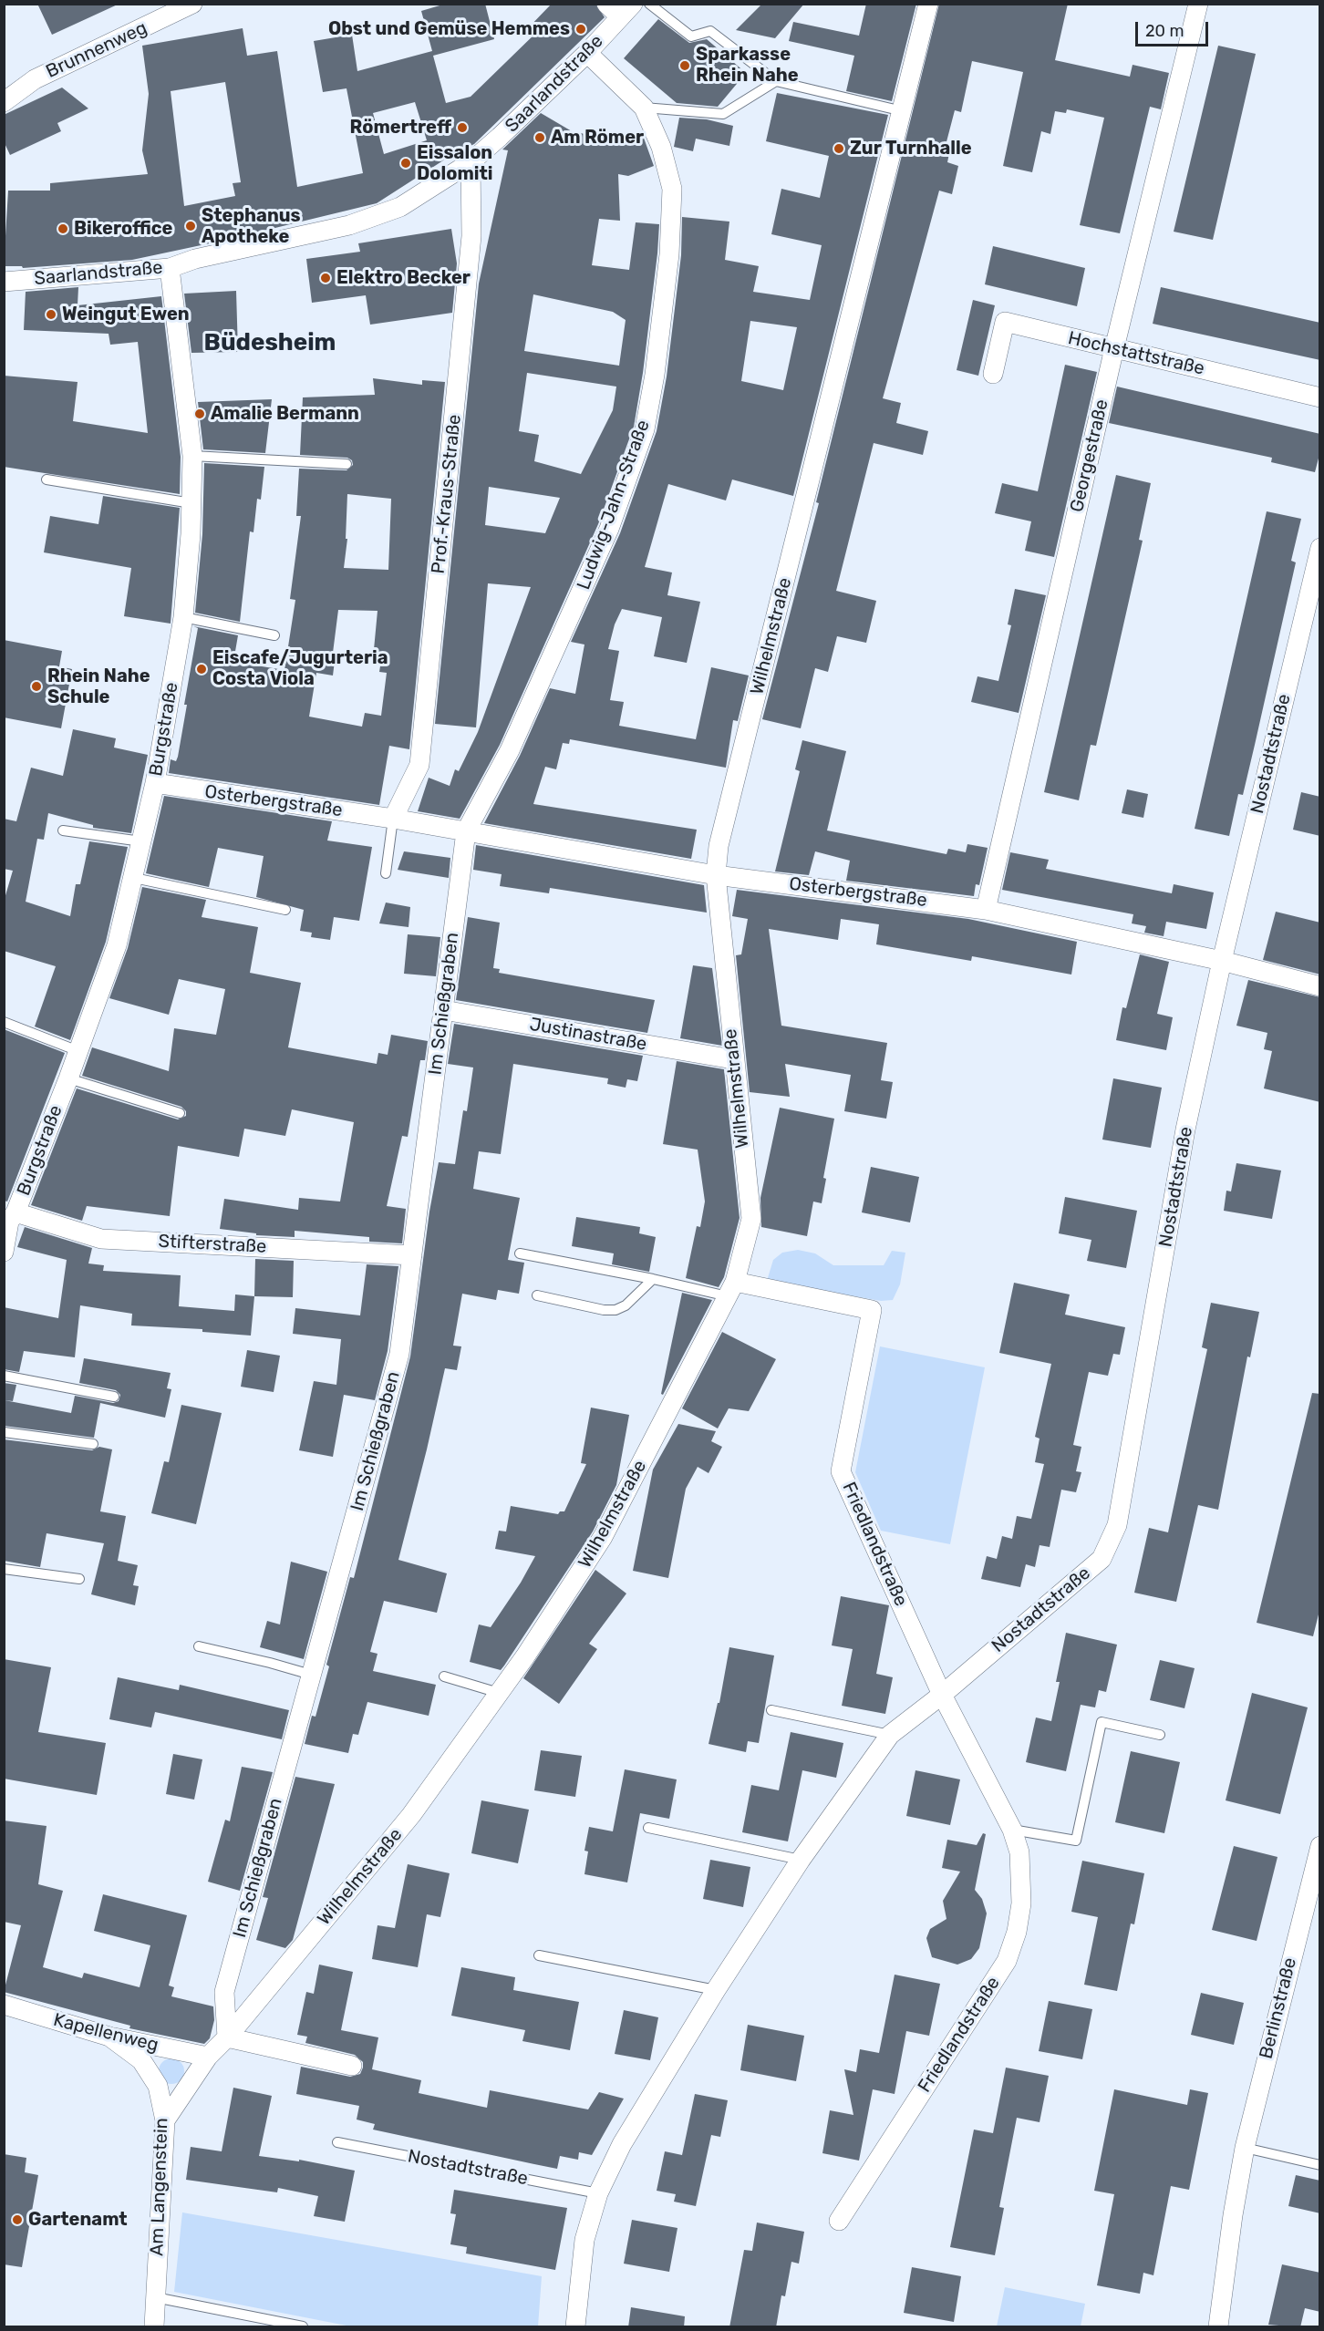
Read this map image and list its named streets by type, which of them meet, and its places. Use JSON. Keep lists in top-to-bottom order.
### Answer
{
  "streets": {
    "street": [
      "Brunnenweg",
      "Saarlandstraße",
      "Hochstattstraße",
      "Georgestraße",
      "Prof.-Kraus-Straße",
      "Ludwig-Jahn-Straße",
      "Wilhelmstraße",
      "Burgstraße",
      "Nostadtstraße",
      "Osterbergstraße",
      "Im Schießgraben",
      "Justinastraße",
      "Stifterstraße",
      "Friedlandstraße",
      "Berlinstraße",
      "Kapellenweg",
      "Am Langenstein"
    ]
  },
  "crossings": [
    ["Saarlandstraße", "Prof.-Kraus-Straße"],
    ["Saarlandstraße", "Ludwig-Jahn-Straße"],
    ["Saarlandstraße", "Burgstraße"],
    ["Hochstattstraße", "Georgestraße"],
    ["Georgestraße", "Osterbergstraße"],
    ["Prof.-Kraus-Straße", "Osterbergstraße"],
    ["Ludwig-Jahn-Straße", "Osterbergstraße"],
    ["Ludwig-Jahn-Straße", "Im Schießgraben"],
    ["Wilhelmstraße", "Osterbergstraße"],
    ["Wilhelmstraße", "Im Schießgraben"],
    ["Wilhelmstraße", "Justinastraße"],
    ["Wilhelmstraße", "Friedlandstraße"],
    ["Wilhelmstraße", "Kapellenweg"],
    ["Wilhelmstraße", "Am Langenstein"],
    ["Burgstraße", "Osterbergstraße"],
    ["Burgstraße", "Stifterstraße"],
    ["Nostadtstraße", "Osterbergstraße"],
    ["Nostadtstraße", "Friedlandstraße"],
    ["Osterbergstraße", "Im Schießgraben"],
    ["Im Schießgraben", "Justinastraße"],
    ["Im Schießgraben", "Stifterstraße"],
    ["Kapellenweg", "Am Langenstein"]
  ],
  "districts": ["Büdesheim"],
  "places": [
    "Obst und Gemüse Hemmes",
    "Sparkasse Rhein Nahe",
    "Römertreff",
    "Am Römer",
    "Zur Turnhalle",
    "Eissalon Dolomiti",
    "Stephanus Apotheke",
    "Bikeroffice",
    "Elektro Becker",
    "Weingut Ewen",
    "Amalie Bermann",
    "Eiscafe/Jugurteria Costa Viola",
    "Rhein Nahe Schule",
    "Gartenamt"
  ],
  "scale_bar": "20 m"
}
